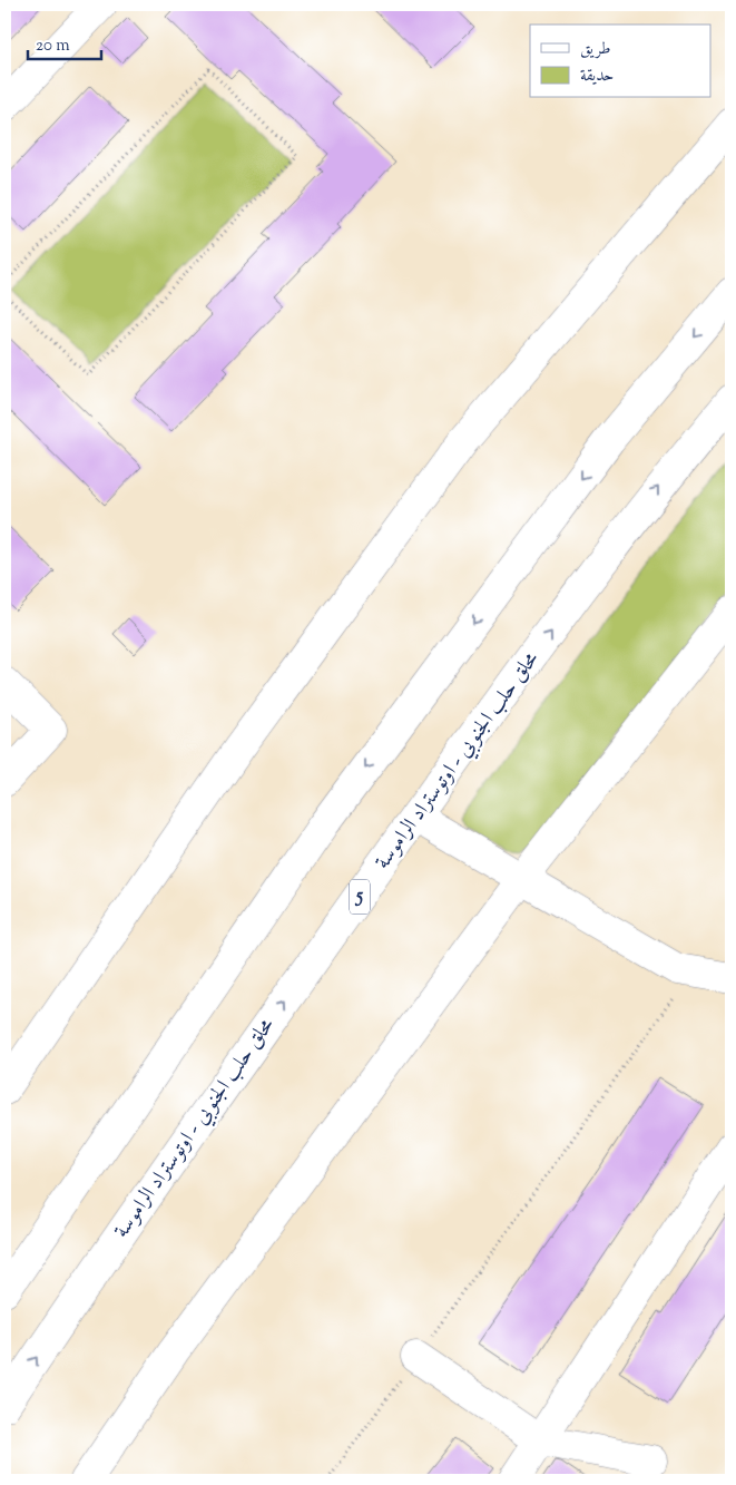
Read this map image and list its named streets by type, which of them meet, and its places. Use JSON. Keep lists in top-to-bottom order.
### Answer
{
  "streets": {
    "main road": ["محلق حلب الجنوبي - اوتوستراد الراموسة", "5"]
  },
  "legend": ["طريق", "حديقة"],
  "scale_bar": "20 m"
}
